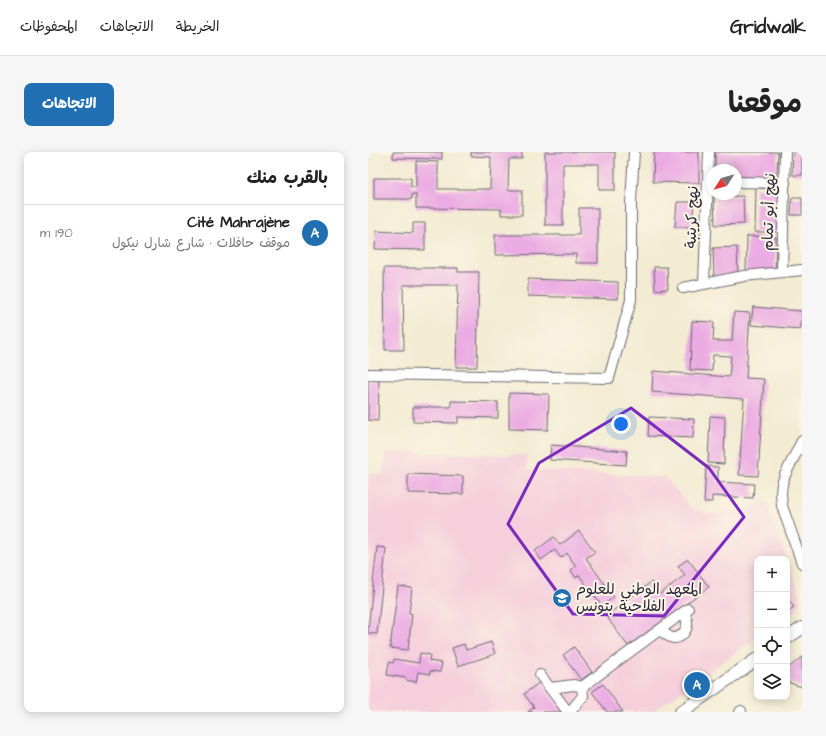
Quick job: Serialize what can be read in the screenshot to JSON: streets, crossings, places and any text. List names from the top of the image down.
{
  "streets": {
    "street": ["نهج أبو تمام", "نهج كريتبة"]
  },
  "places": {
    "school or university": ["المعهد الوطني للعلوم الفلاحية بتونس"]
  },
  "north": "bottom left",
  "page": {
    "header": "Gridwalk",
    "nav": ["الخريطة", "الاتجاهات", "المحفوظات"],
    "title": "موقعنا",
    "buttons": "الاتجاهات",
    "heading": "بالقرب منك",
    "list": [
      {
        "mark": "A",
        "name": "Cité Mahrajène",
        "note": "موقف حافلات · شارع شارل نيكول",
        "value": "190 m"
      }
    ],
    "map_buttons": ["+", "−"],
    "pins": "A"
  }
}
